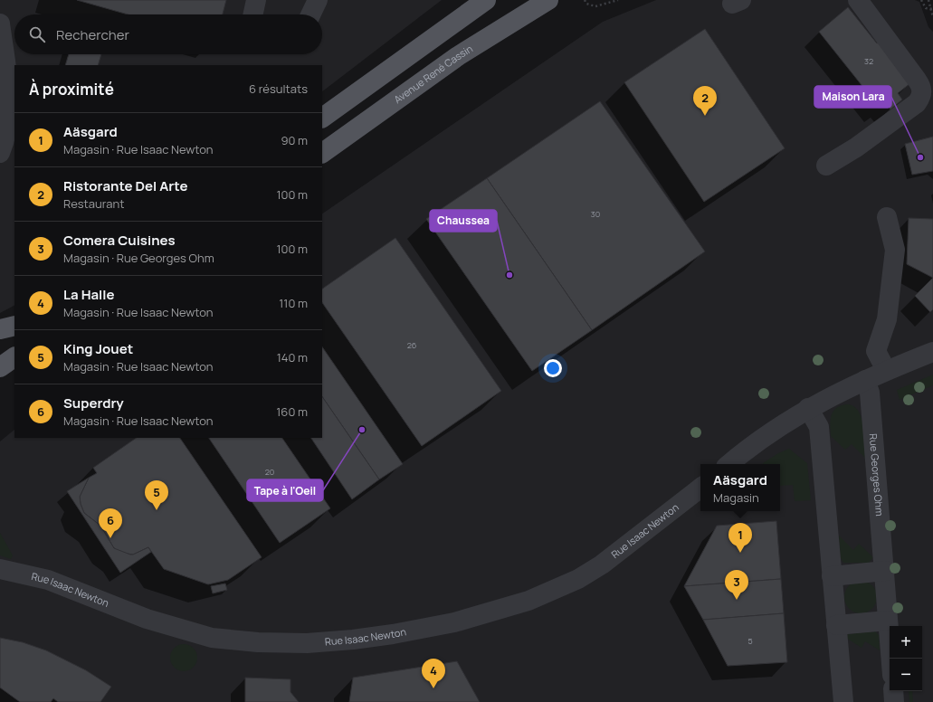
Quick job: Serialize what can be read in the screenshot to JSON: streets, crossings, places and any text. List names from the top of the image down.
{
  "streets": {
    "main road": ["Avenue René Cassin"],
    "street": ["Rue Georges Ohm", "Rue Isaac Newton"]
  },
  "places": ["Maison Lara", "Chaussea", "Tape à l'Oeil"],
  "house_numbers": [
    "32",
    "30",
    "26",
    "20",
    "5"
  ],
  "page": {
    "search": "Rechercher",
    "heading": ["À proximité", "6 résultats"],
    "pins": [
      "2",
      "5",
      "6",
      "1",
      "3",
      "4"
    ],
    "list": [
      {
        "mark": "1",
        "name": "Aäsgard",
        "note": "Magasin · Rue Isaac Newton",
        "value": "90 m"
      },
      {
        "mark": "2",
        "name": "Ristorante Del Arte",
        "note": "Restaurant",
        "value": "100 m"
      },
      {
        "mark": "3",
        "name": "Comera Cuisines",
        "note": "Magasin · Rue Georges Ohm",
        "value": "100 m"
      },
      {
        "mark": "4",
        "name": "La Halle",
        "note": "Magasin · Rue Isaac Newton",
        "value": "110 m"
      },
      {
        "mark": "5",
        "name": "King Jouet",
        "note": "Magasin · Rue Isaac Newton",
        "value": "140 m"
      },
      {
        "mark": "6",
        "name": "Superdry",
        "note": "Magasin · Rue Isaac Newton",
        "value": "160 m"
      }
    ],
    "popup": ["Aäsgard", "Magasin"],
    "map_buttons": ["+", "−"]
  }
}
